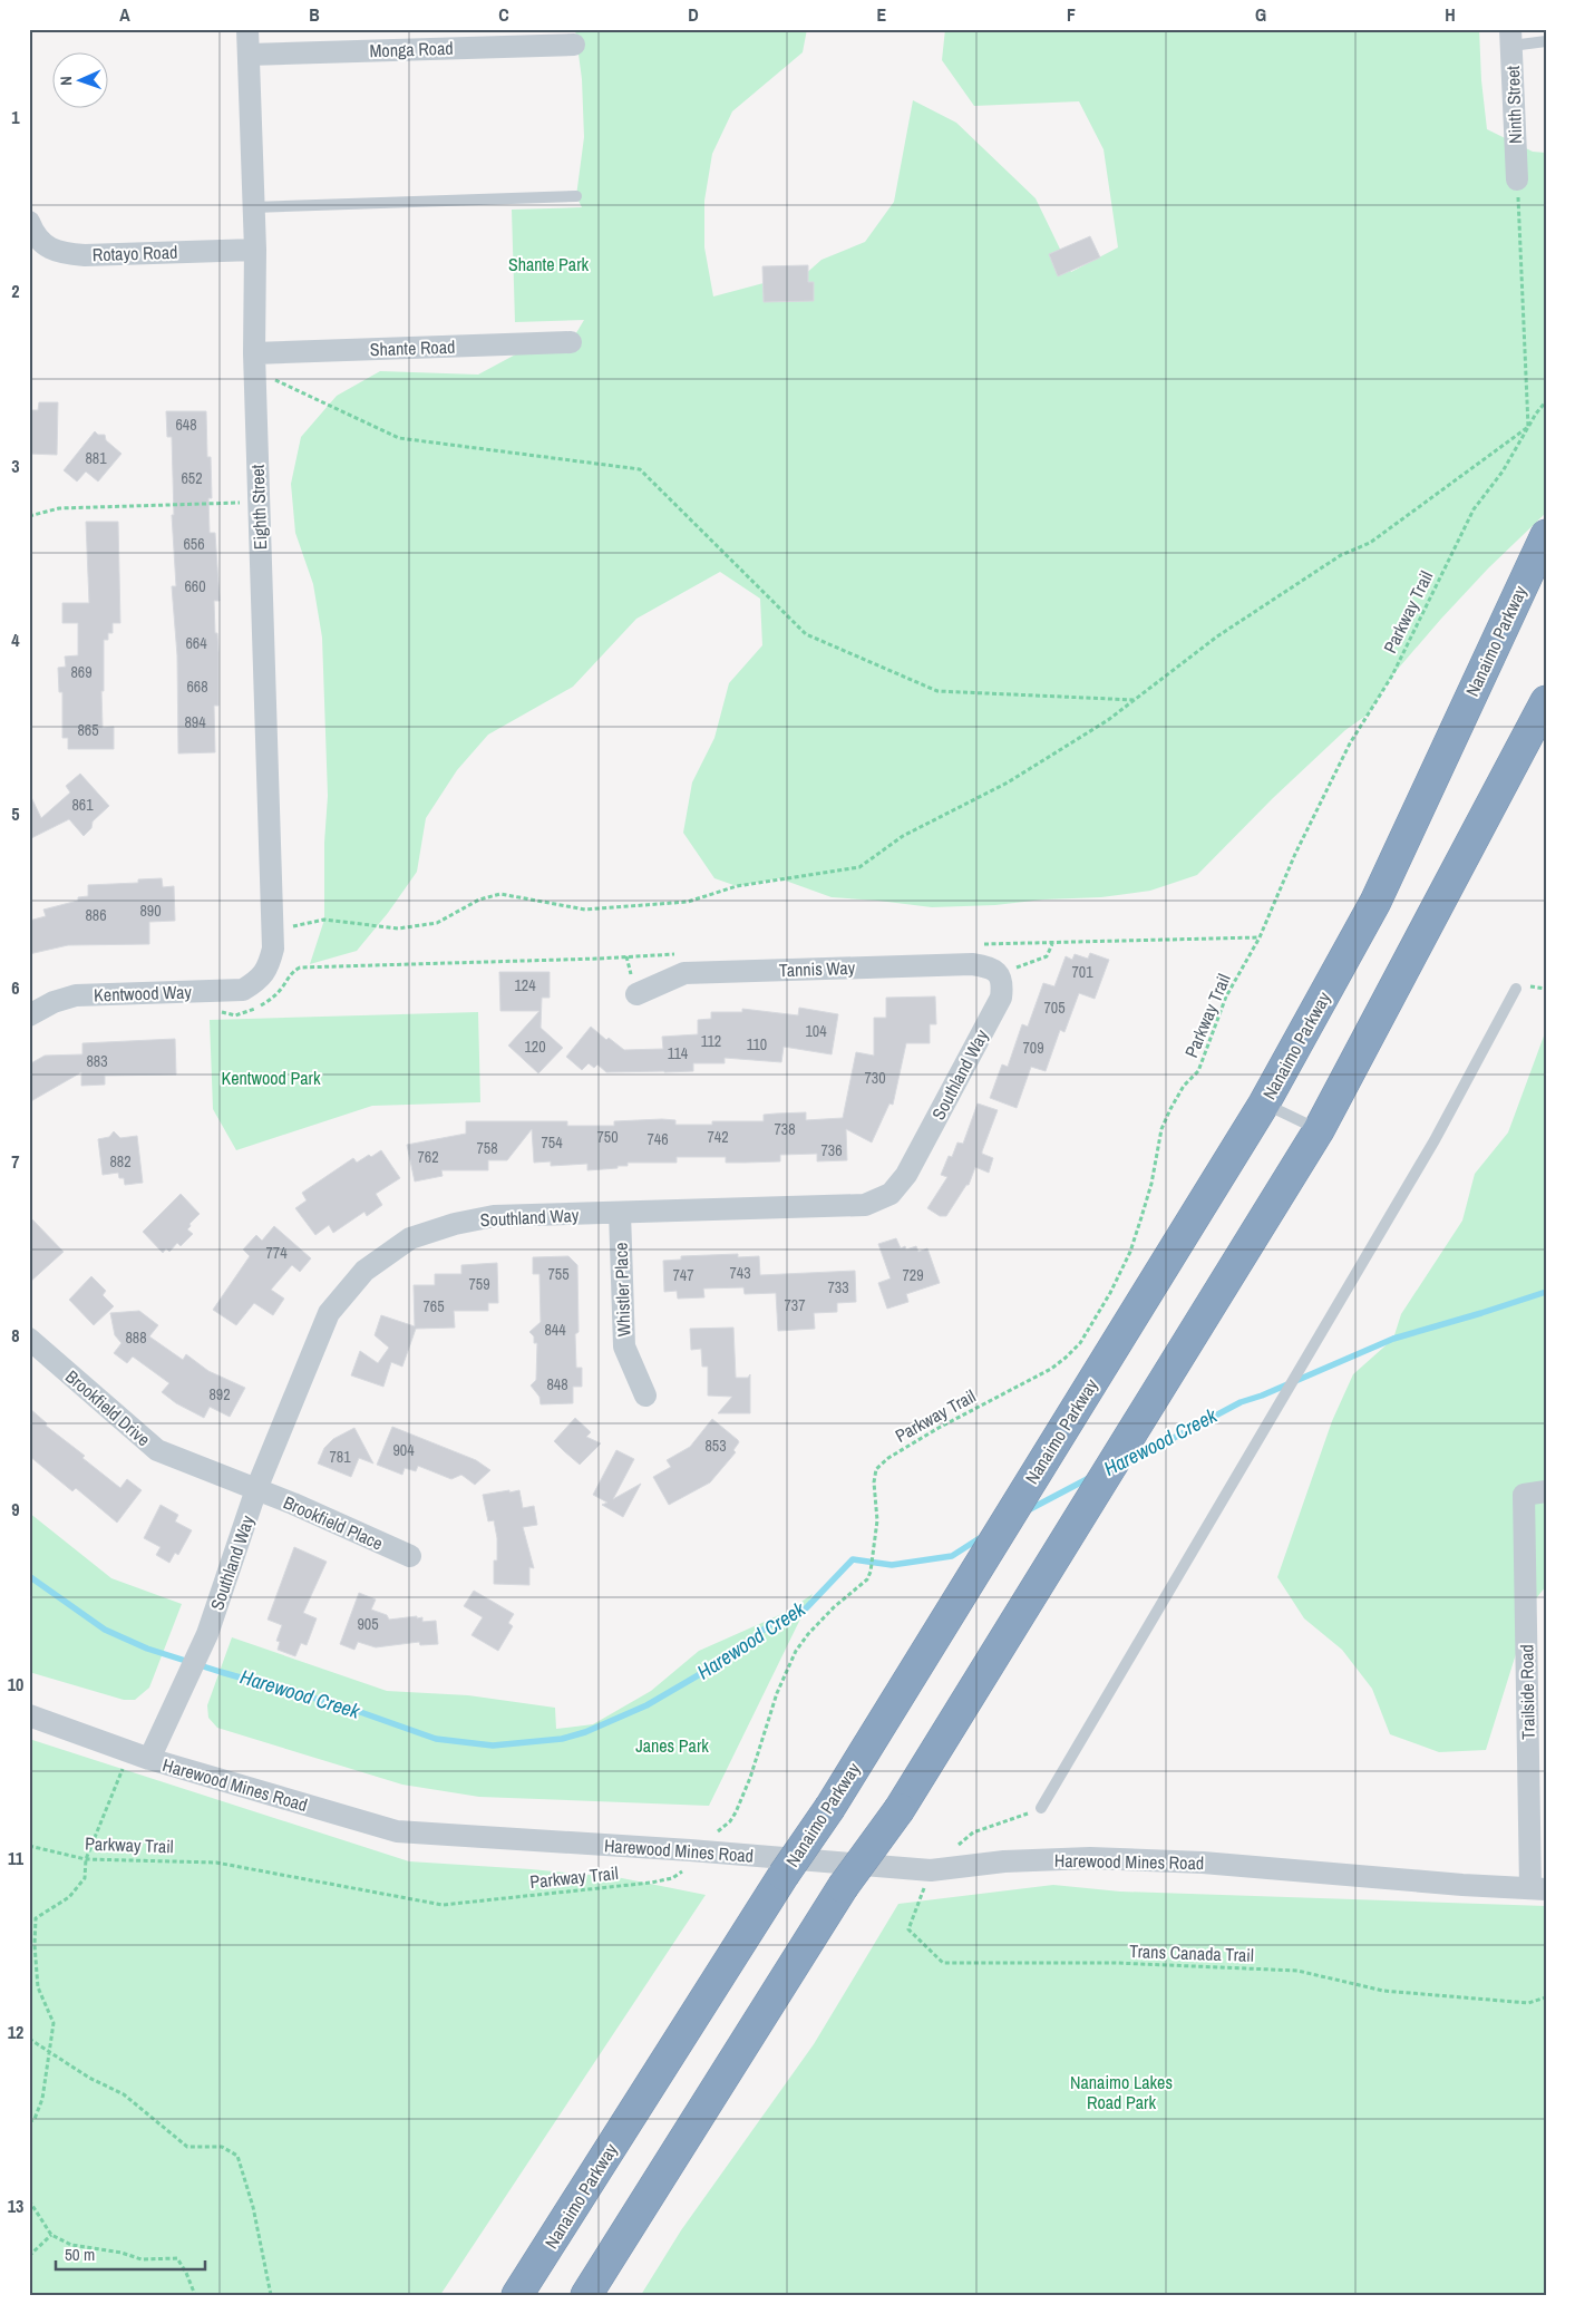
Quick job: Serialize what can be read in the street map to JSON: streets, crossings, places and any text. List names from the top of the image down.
{
  "streets": {
    "highway": ["Nanaimo Parkway"],
    "street": [
      "Monga Road",
      "Ninth Street",
      "Rotayo Road",
      "Shante Road",
      "Eighth Street",
      "Tannis Way",
      "Kentwood Way",
      "Southland Way",
      "Whistler Place",
      "Brookfield Drive",
      "Brookfield Place",
      "Trailside Road",
      "Harewood Mines Road"
    ],
    "path": ["Parkway Trail", "Trans Canada Trail"]
  },
  "crossings": [
    ["Monga Road", "Eighth Street"],
    ["Rotayo Road", "Eighth Street"],
    ["Shante Road", "Eighth Street"],
    ["Eighth Street", "Kentwood Way"],
    ["Parkway Trail", "Harewood Mines Road"],
    ["Tannis Way", "Southland Way"],
    ["Southland Way", "Whistler Place"],
    ["Southland Way", "Brookfield Drive"],
    ["Southland Way", "Brookfield Place"],
    ["Southland Way", "Harewood Mines Road"],
    ["Brookfield Drive", "Brookfield Place"],
    ["Trailside Road", "Harewood Mines Road"],
    ["Harewood Mines Road", "Trans Canada Trail"]
  ],
  "water": ["Harewood Creek"],
  "parks": [
    "Shante Park",
    "Kentwood Park",
    "Janes Park",
    "Nanaimo Lakes Road Park"
  ],
  "house_numbers": [
    "648",
    "881",
    "652",
    "656",
    "660",
    "664",
    "869",
    "668",
    "894",
    "865",
    "861",
    "890",
    "886",
    "701",
    "124",
    "705",
    "104",
    "112",
    "110",
    "120",
    "709",
    "114",
    "883",
    "730",
    "738",
    "750",
    "742",
    "746",
    "754",
    "758",
    "736",
    "762",
    "882",
    "774",
    "743",
    "755",
    "747",
    "729",
    "759",
    "733",
    "737",
    "765",
    "844",
    "888",
    "848",
    "892",
    "853",
    "904",
    "781",
    "905"
  ],
  "scale_bar": "50 m",
  "north": "left",
  "grid": {
    "columns": [
      "A",
      "B",
      "C",
      "D",
      "E",
      "F",
      "G",
      "H"
    ],
    "rows": [
      "1",
      "2",
      "3",
      "4",
      "5",
      "6",
      "7",
      "8",
      "9",
      "10",
      "11",
      "12",
      "13"
    ]
  }
}
